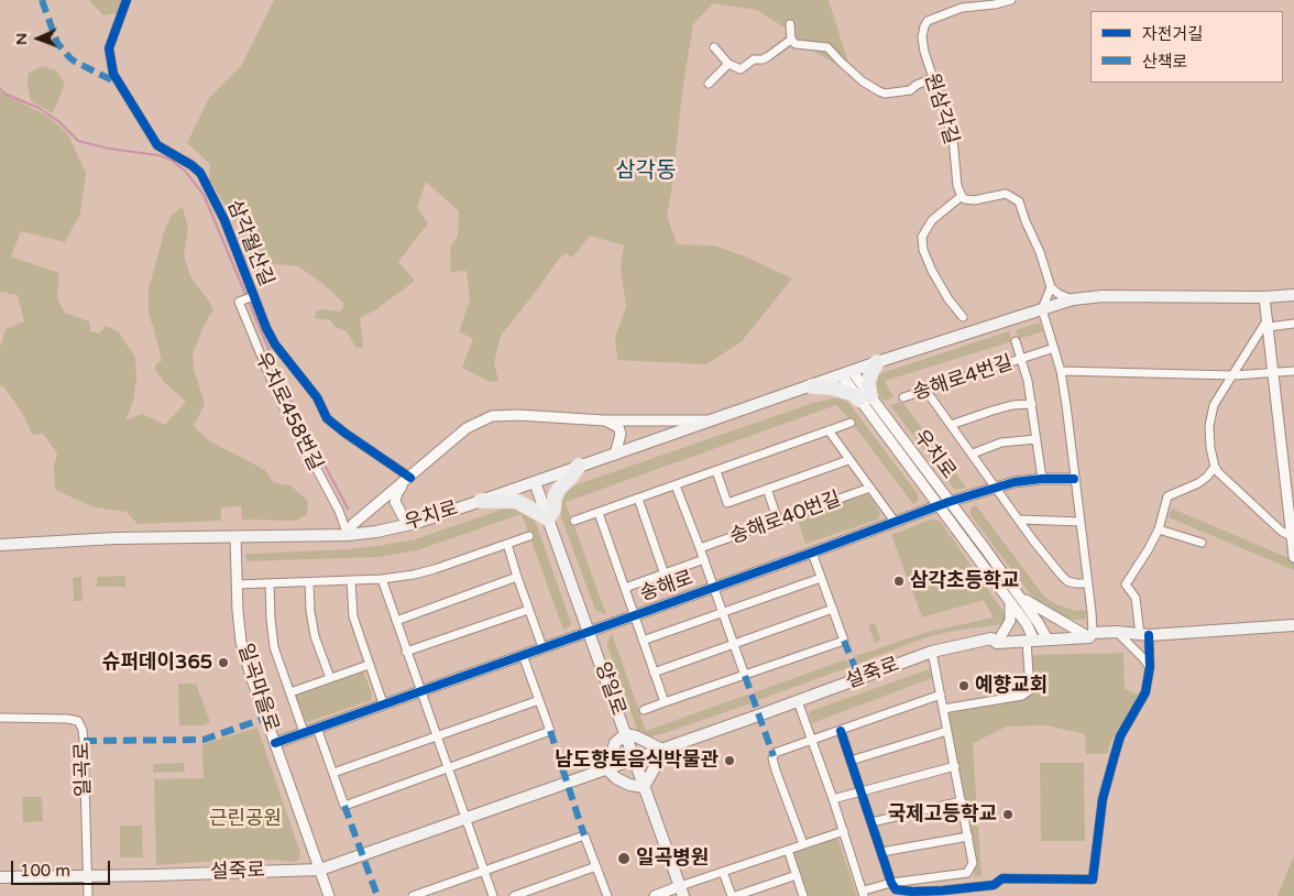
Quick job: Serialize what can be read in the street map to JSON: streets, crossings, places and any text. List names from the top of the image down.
{
  "streets": {
    "main road": ["우치로", "설죽로", "양일로"],
    "street": [
      "원삼각길",
      "삼각월산길",
      "송해로4번길",
      "우치로458번길",
      "송해로40번길",
      "송해로",
      "일곡마을로",
      "일곡로"
    ]
  },
  "crossings": [
    ["삼각월산길", "우치로458번길"],
    ["송해로4번길", "송해로"],
    ["우치로458번길", "우치로"],
    ["우치로", "송해로"],
    ["우치로", "설죽로"],
    ["우치로", "일곡마을로"],
    ["우치로", "양일로"],
    ["송해로", "일곡마을로"],
    ["송해로", "양일로"],
    ["설죽로", "일곡마을로"],
    ["설죽로", "양일로"],
    ["설죽로", "일곡로"]
  ],
  "districts": ["삼각동"],
  "parks": ["근린공원"],
  "places": [
    "삼각초등학교",
    "슈퍼데이365",
    "예향교회",
    "남도향토음식박물관",
    "국제고등학교",
    "일곡병원"
  ],
  "legend": ["자전거길", "산책로"],
  "scale_bar": "100 m",
  "north": "left"
}
